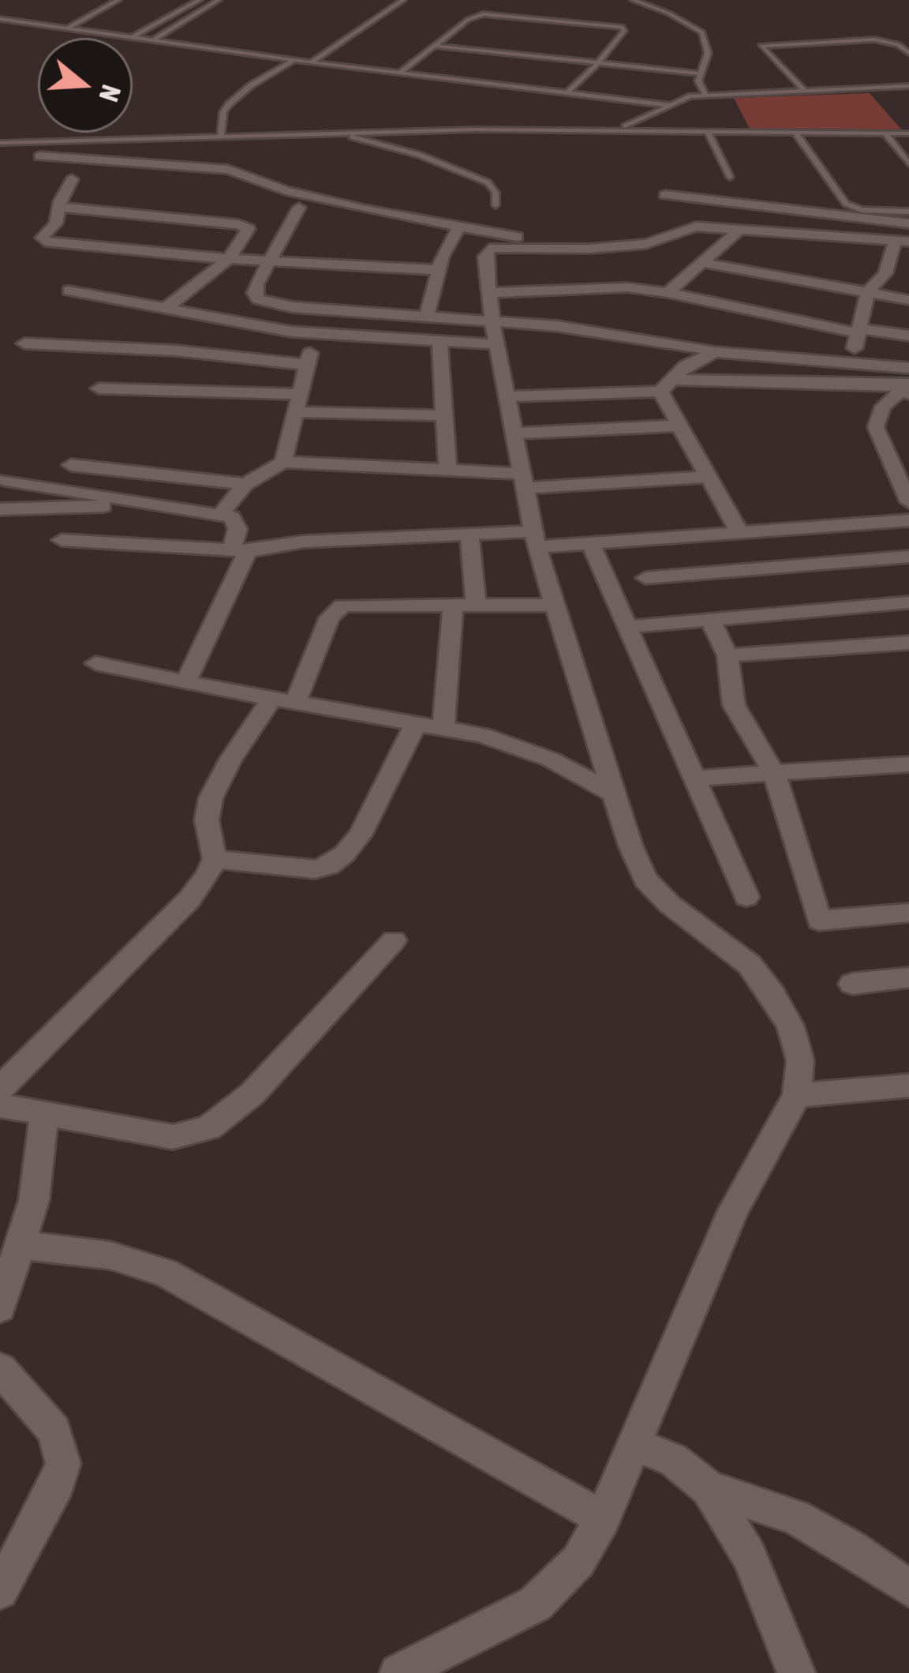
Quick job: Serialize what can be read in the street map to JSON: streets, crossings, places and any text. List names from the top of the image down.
{
  "north": "right"
}
